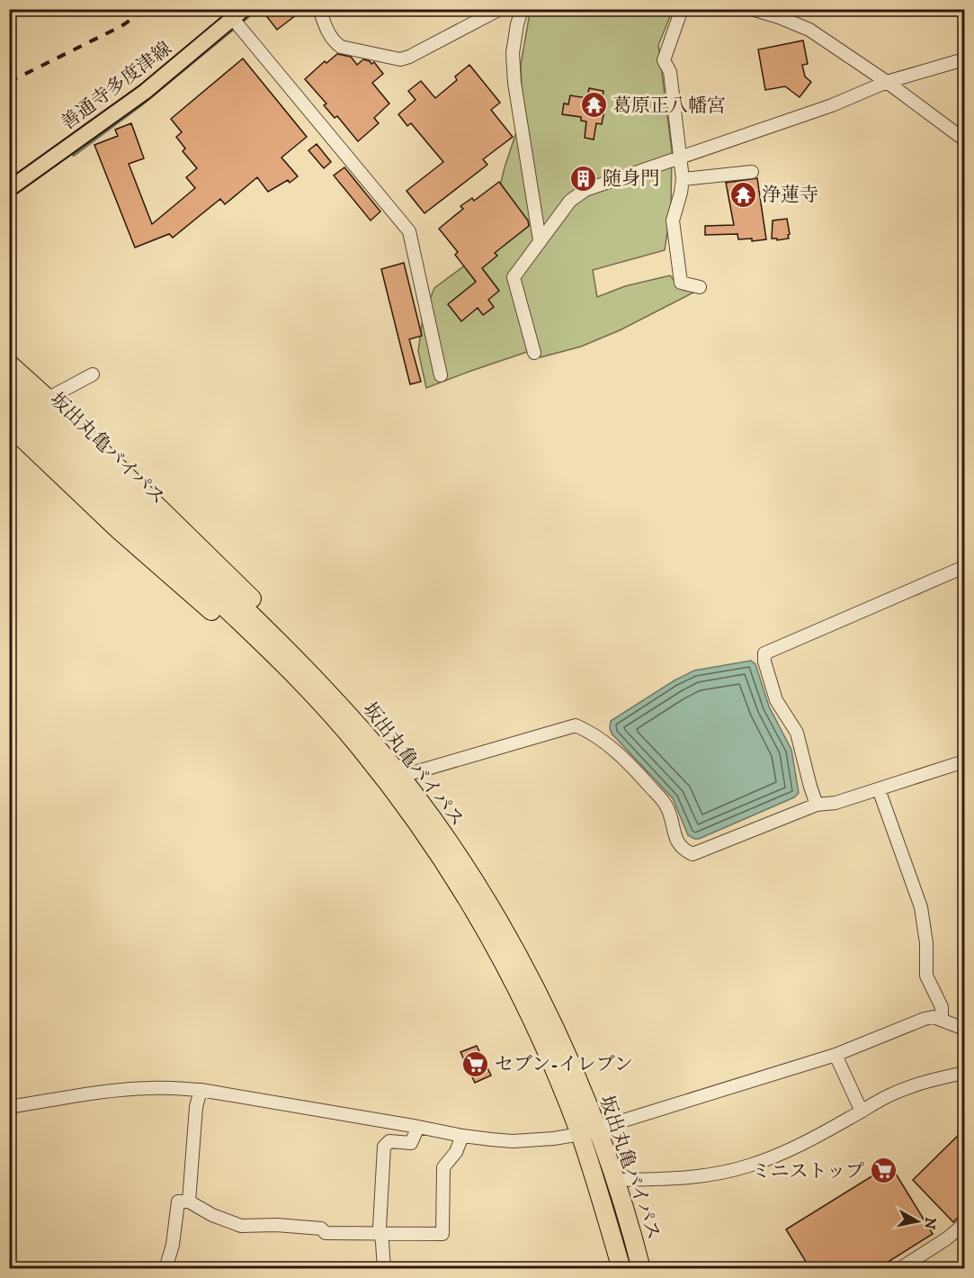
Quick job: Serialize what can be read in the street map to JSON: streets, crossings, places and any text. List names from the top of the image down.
{
  "streets": {
    "highway": ["坂出丸亀バイパス"],
    "main road": ["善通寺多度津線"]
  },
  "places": {
    "temple": ["葛原正八幡宮", "浄蓮寺"],
    "building": ["随身門"],
    "supermarket": ["セブン-イレブン", "ミニストップ"]
  },
  "north": "right"
}
